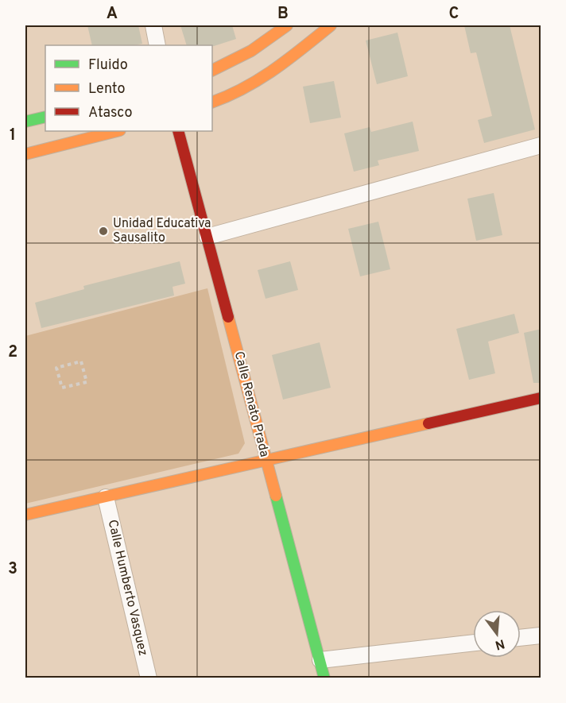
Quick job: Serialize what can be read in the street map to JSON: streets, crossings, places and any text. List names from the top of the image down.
{
  "streets": {
    "street": ["Calle Renato Prada", "Calle Humberto Vasquez"]
  },
  "places": ["Unidad Educativa Sausalito"],
  "legend": ["Fluido", "Lento", "Atasco"],
  "north": "bottom",
  "grid": {
    "columns": ["A", "B", "C"],
    "rows": ["1", "2", "3"]
  }
}
